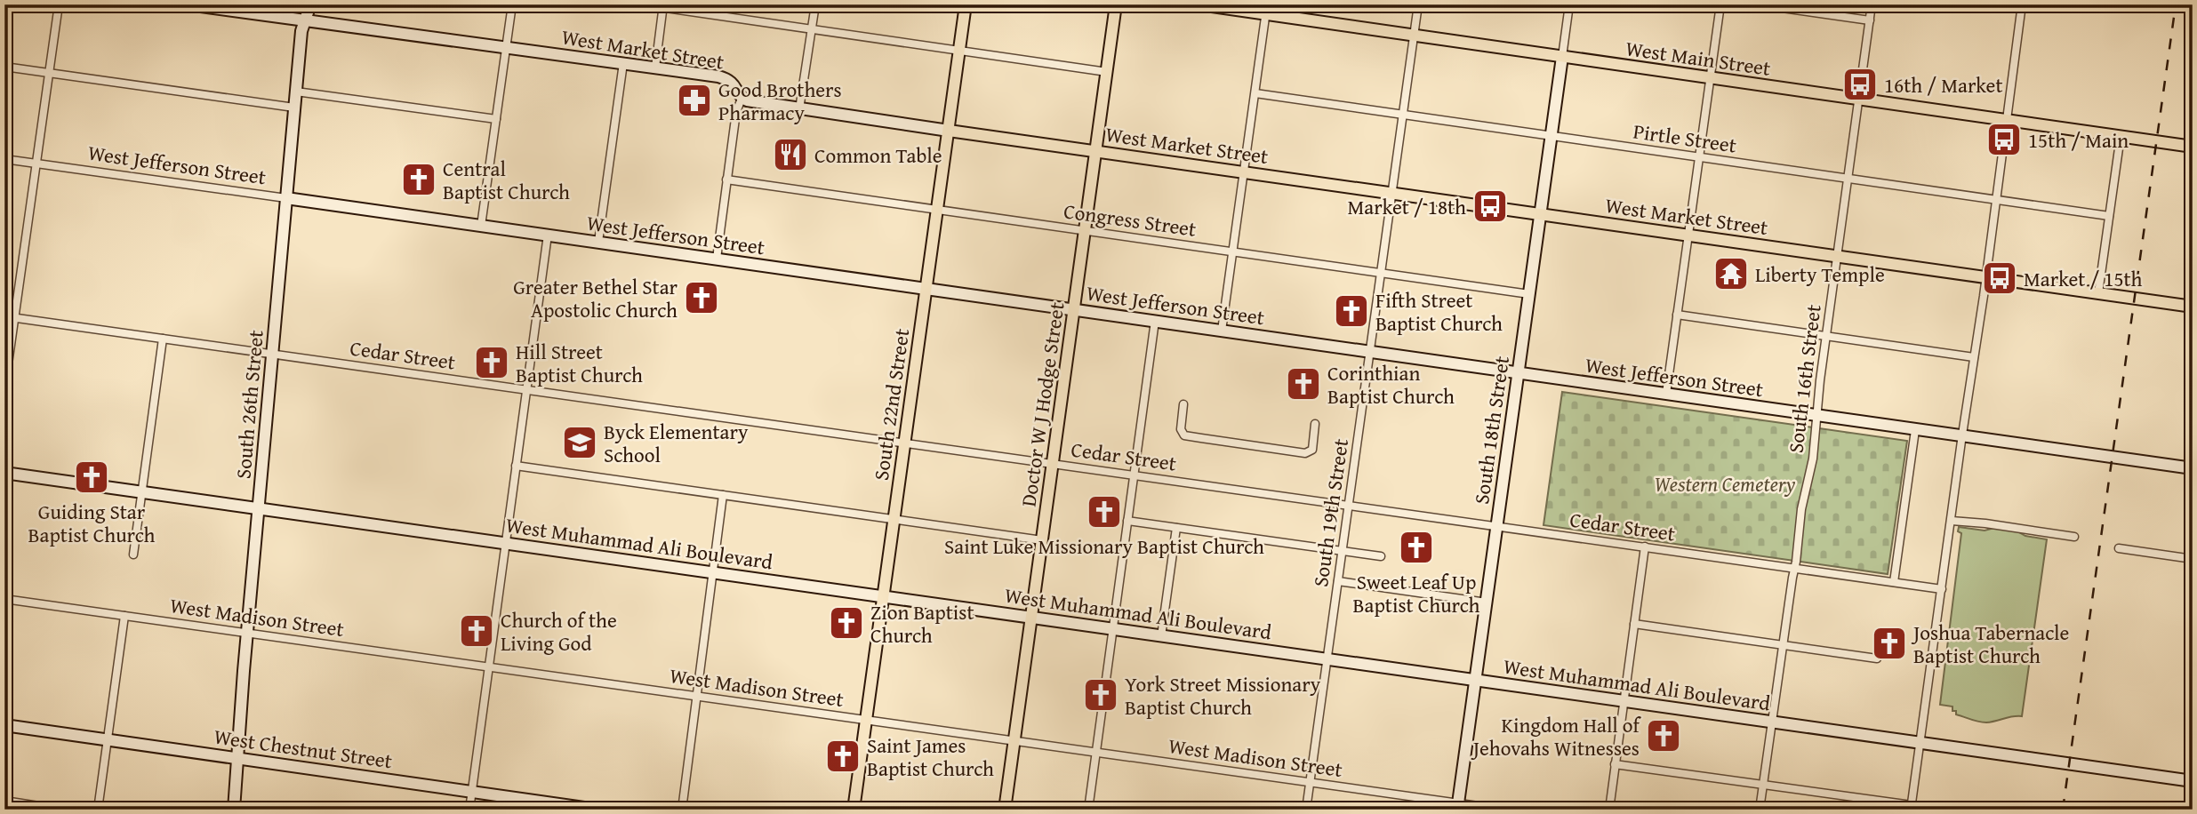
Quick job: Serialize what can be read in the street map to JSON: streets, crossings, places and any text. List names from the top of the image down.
{
  "streets": {
    "main road": [
      "West Market Street",
      "West Main Street",
      "South 22nd Street",
      "Doctor W J Hodge Street"
    ],
    "street": [
      "Pirtle Street",
      "West Jefferson Street",
      "Congress Street",
      "Cedar Street",
      "South 16th Street",
      "South 26th Street",
      "South 18th Street",
      "South 19th Street",
      "West Muhammad Ali Boulevard",
      "West Madison Street",
      "West Chestnut Street"
    ]
  },
  "crossings": [
    ["West Market Street", "South 16th Street"],
    ["West Market Street", "South 26th Street"],
    ["West Market Street", "South 22nd Street"],
    ["West Market Street", "Doctor W J Hodge Street"],
    ["West Market Street", "South 18th Street"],
    ["West Market Street", "South 19th Street"],
    ["West Main Street", "South 16th Street"],
    ["West Main Street", "South 18th Street"],
    ["West Main Street", "South 19th Street"],
    ["Pirtle Street", "South 16th Street"],
    ["Pirtle Street", "South 18th Street"],
    ["Pirtle Street", "South 19th Street"],
    ["West Jefferson Street", "South 16th Street"],
    ["West Jefferson Street", "South 26th Street"],
    ["West Jefferson Street", "South 22nd Street"],
    ["West Jefferson Street", "Doctor W J Hodge Street"],
    ["West Jefferson Street", "South 18th Street"],
    ["West Jefferson Street", "South 19th Street"],
    ["Congress Street", "South 22nd Street"],
    ["Congress Street", "Doctor W J Hodge Street"],
    ["Congress Street", "South 18th Street"],
    ["Congress Street", "South 19th Street"],
    ["Cedar Street", "South 16th Street"],
    ["Cedar Street", "South 26th Street"],
    ["Cedar Street", "South 22nd Street"],
    ["Cedar Street", "Doctor W J Hodge Street"],
    ["Cedar Street", "South 18th Street"],
    ["Cedar Street", "South 19th Street"],
    ["South 16th Street", "West Muhammad Ali Boulevard"],
    ["South 26th Street", "West Muhammad Ali Boulevard"],
    ["South 26th Street", "West Madison Street"],
    ["South 26th Street", "West Chestnut Street"],
    ["South 22nd Street", "West Muhammad Ali Boulevard"],
    ["South 22nd Street", "West Madison Street"],
    ["Doctor W J Hodge Street", "West Muhammad Ali Boulevard"],
    ["Doctor W J Hodge Street", "West Madison Street"],
    ["South 18th Street", "West Muhammad Ali Boulevard"],
    ["South 18th Street", "West Madison Street"],
    ["South 19th Street", "West Muhammad Ali Boulevard"],
    ["South 19th Street", "West Madison Street"]
  ],
  "parks": ["Western Cemetery"],
  "places": {
    "bus stop": [
      "16th / Market",
      "15th / Main",
      "Market / 18th",
      "Market / 15th"
    ],
    "pharmacy": ["Good Brothers Pharmacy"],
    "restaurant": ["Common Table"],
    "church": [
      "Central Baptist Church",
      "Greater Bethel Star Apostolic Church",
      "Fifth Street Baptist Church",
      "Hill Street Baptist Church",
      "Corinthian Baptist Church",
      "Guiding Star Baptist Church",
      "Saint Luke Missionary Baptist Church",
      "Sweet Leaf Up Baptist Church",
      "Zion Baptist Church",
      "Church of the Living God",
      "Joshua Tabernacle Baptist Church",
      "York Street Missionary Baptist Church",
      "Kingdom Hall of Jehovahs Witnesses",
      "Saint James Baptist Church"
    ],
    "temple": ["Liberty Temple"],
    "school or university": ["Byck Elementary School"]
  }
}
